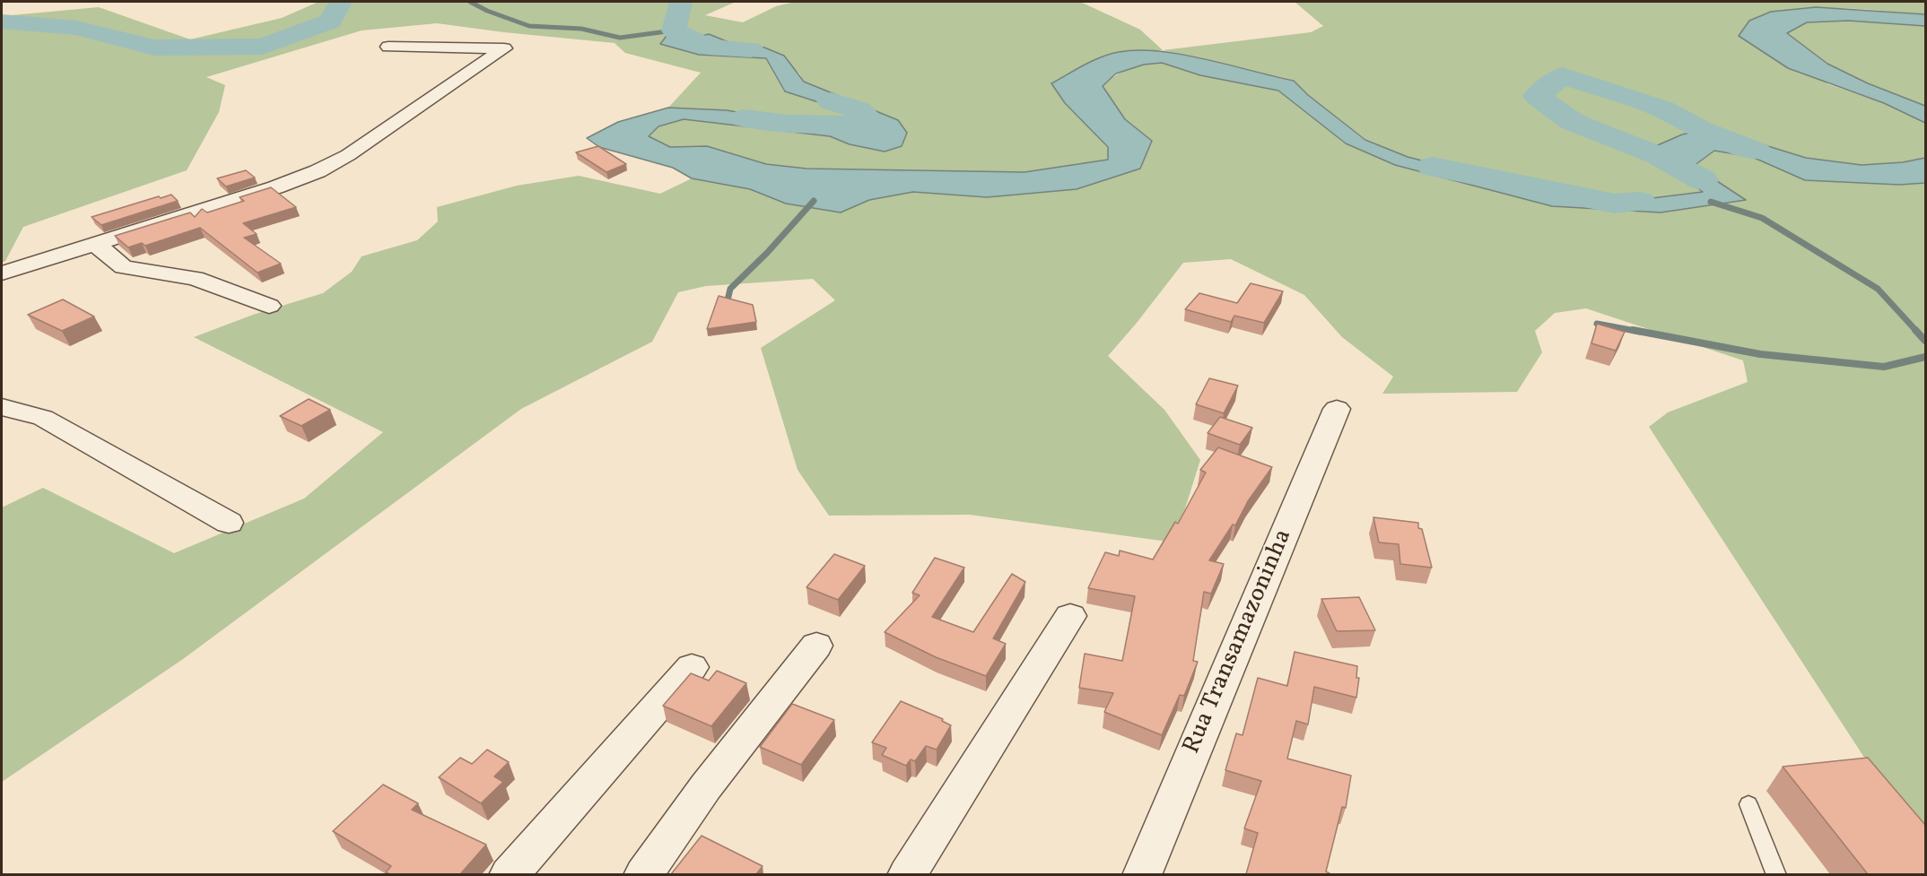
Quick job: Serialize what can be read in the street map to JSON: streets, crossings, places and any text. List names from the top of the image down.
{
  "streets": {
    "street": ["Rua Transamazoninha"]
  }
}
